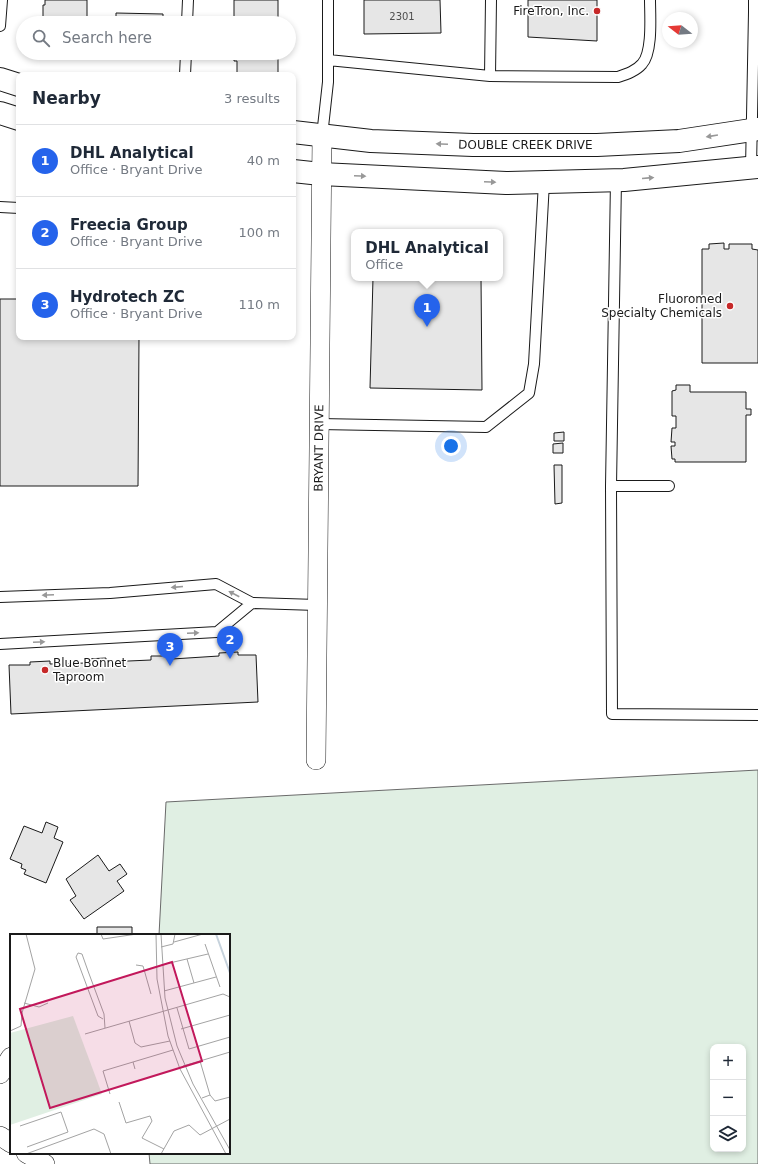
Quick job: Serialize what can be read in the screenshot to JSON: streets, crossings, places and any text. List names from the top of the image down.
{
  "streets": {
    "street": ["DOUBLE CREEK DRIVE", "BRYANT DRIVE"]
  },
  "crossings": [
    ["DOUBLE CREEK DRIVE", "BRYANT DRIVE"]
  ],
  "places": ["FireTron, Inc.", "Fluoromed Specialty Chemicals", "Blue Bonnet Taproom"],
  "house_numbers": ["2301"],
  "north": "left",
  "page": {
    "search": "Search here",
    "heading": ["Nearby", "3 results"],
    "list": [
      {
        "mark": "1",
        "name": "DHL Analytical",
        "note": "Office · Bryant Drive",
        "value": "40 m"
      },
      {
        "mark": "2",
        "name": "Freecia Group",
        "note": "Office · Bryant Drive",
        "value": "100 m"
      },
      {
        "mark": "3",
        "name": "Hydrotech ZC",
        "note": "Office · Bryant Drive",
        "value": "110 m"
      }
    ],
    "popup": ["DHL Analytical", "Office"],
    "pins": ["1", "2", "3"],
    "map_buttons": ["+", "−"]
  }
}
